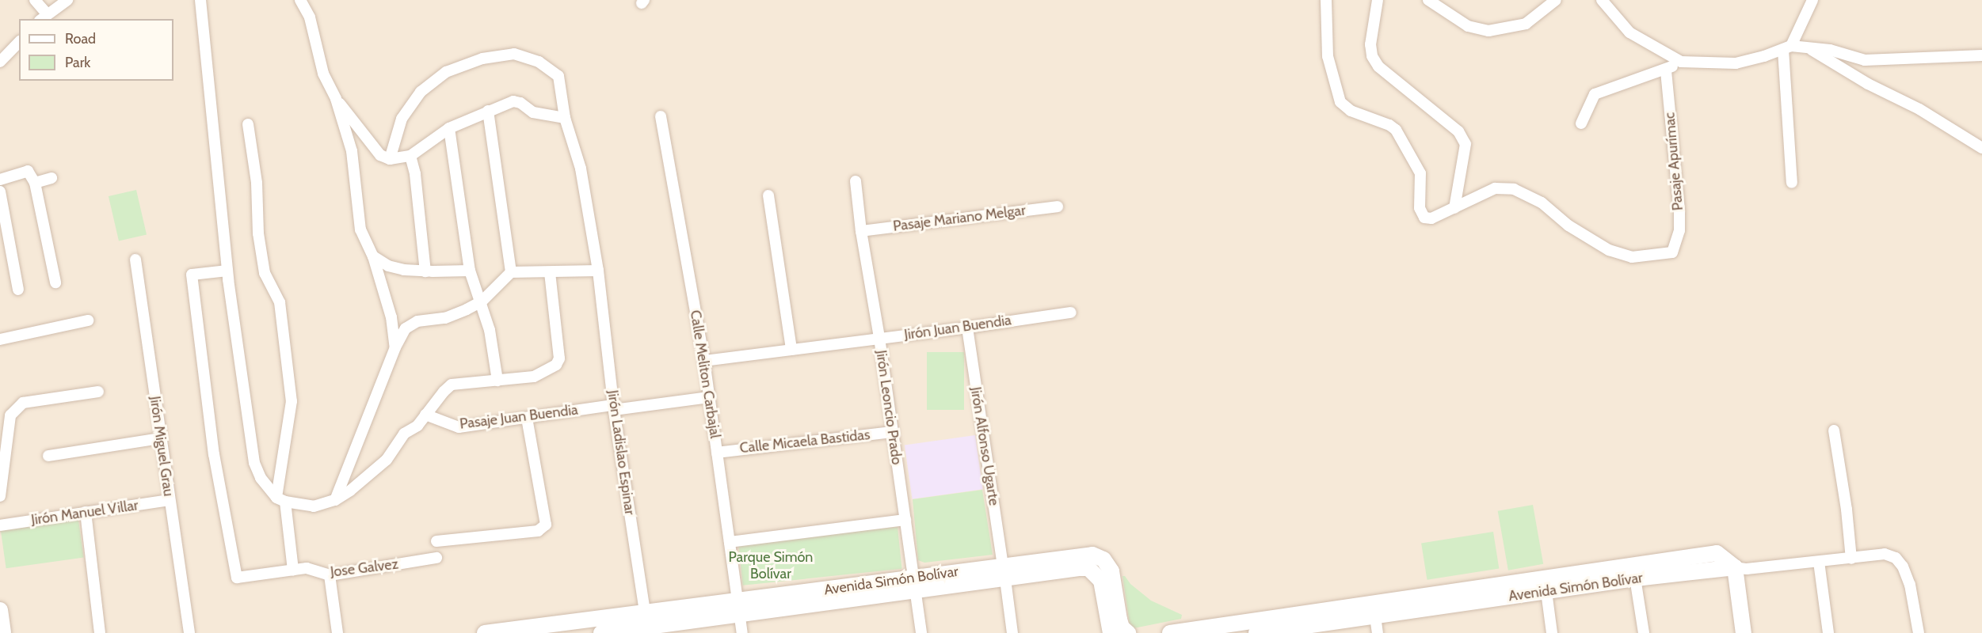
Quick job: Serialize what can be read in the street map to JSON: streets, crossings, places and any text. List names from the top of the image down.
{
  "streets": {
    "street": [
      "Pasaje Apurímac",
      "Pasaje Mariano Melgar",
      "Jirón Juan Buendia",
      "Calle Meliton Carbajal",
      "Jirón Leoncio Prado",
      "Pasaje Juan Buendia",
      "Calle Micaela Bastidas",
      "Jirón Miguel Grau",
      "Jirón Alfonso Ugarte",
      "Jirón Ladislao Espinar",
      "Jirón Manuel Villar",
      "Jose Galvez",
      "Avenida Simón Bolívar"
    ]
  },
  "crossings": [
    ["Pasaje Mariano Melgar", "Jirón Leoncio Prado"],
    ["Jirón Juan Buendia", "Calle Meliton Carbajal"],
    ["Jirón Juan Buendia", "Jirón Leoncio Prado"],
    ["Jirón Juan Buendia", "Jirón Alfonso Ugarte"],
    ["Calle Meliton Carbajal", "Pasaje Juan Buendia"],
    ["Calle Meliton Carbajal", "Calle Micaela Bastidas"],
    ["Calle Meliton Carbajal", "Avenida Simón Bolívar"],
    ["Jirón Leoncio Prado", "Calle Micaela Bastidas"],
    ["Jirón Leoncio Prado", "Avenida Simón Bolívar"],
    ["Pasaje Juan Buendia", "Jirón Ladislao Espinar"],
    ["Jirón Miguel Grau", "Jirón Manuel Villar"],
    ["Jirón Alfonso Ugarte", "Avenida Simón Bolívar"],
    ["Jirón Ladislao Espinar", "Avenida Simón Bolívar"]
  ],
  "parks": ["Parque Simón Bolívar"],
  "legend": ["Road", "Park"]
}
